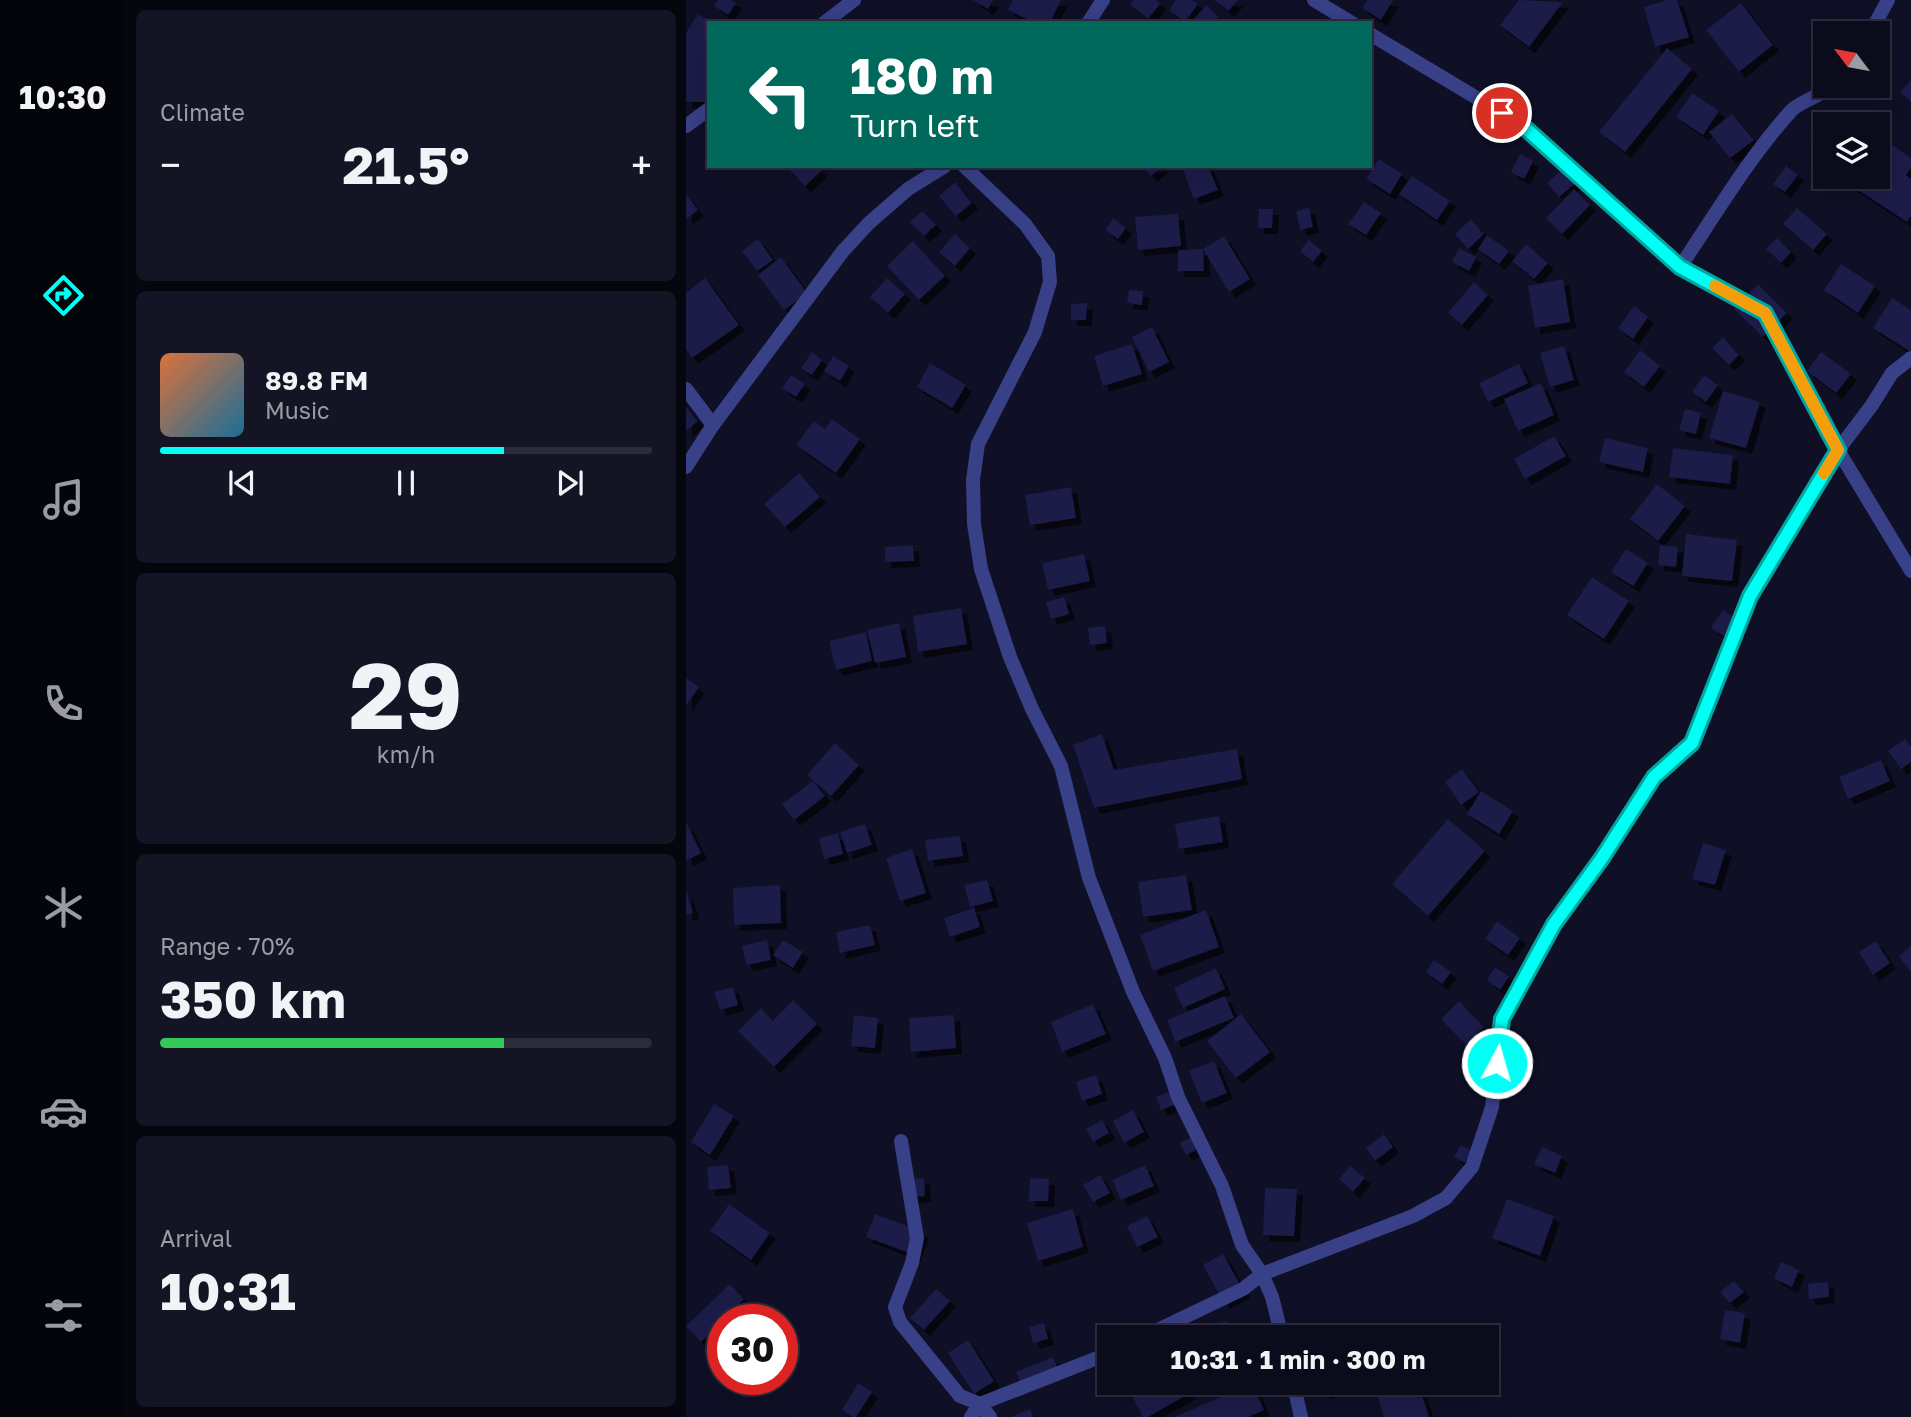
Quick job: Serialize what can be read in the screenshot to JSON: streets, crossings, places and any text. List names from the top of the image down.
{
  "north": "top left",
  "page": {
    "tabs": "10:30",
    "tile": [
      "Climate",
      ["29", "km/h"],
      ["Range · 70%", "350 km"],
      ["Arrival", "10:31"]
    ],
    "turn": ["180 m", "Turn left"],
    "heat": ["−", "21.5°", "+"],
    "song": ["89.8 FM", "Music"],
    "limit": "30",
    "trip": "10:31 · 1 min · 300 m"
  }
}
